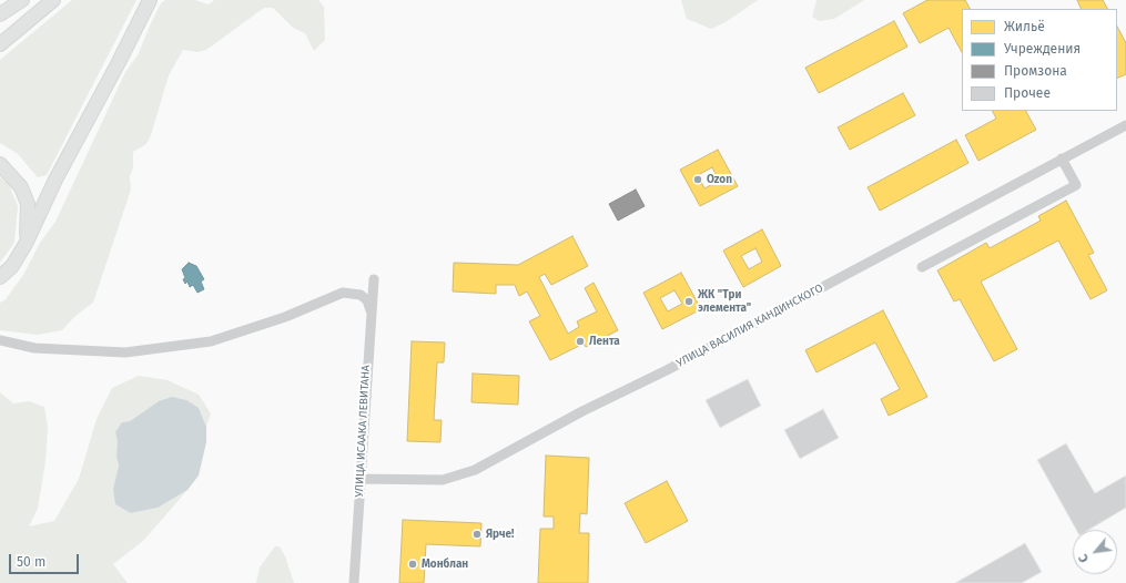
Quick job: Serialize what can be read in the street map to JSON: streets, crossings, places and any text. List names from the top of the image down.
{
  "streets": {
    "street": ["УЛИЦА ВАСИЛИЯ КАНДИНСКОГО", "УЛИЦА ИСААКА ЛЕВИТАНА"]
  },
  "crossings": [
    ["УЛИЦА ВАСИЛИЯ КАНДИНСКОГО", "УЛИЦА ИСААКА ЛЕВИТАНА"]
  ],
  "places": [
    "Ozon",
    "ЖК \"Три элемента\"",
    "Лента",
    "Ярче!",
    "Монблан"
  ],
  "legend": [
    "Жильё",
    "Учреждения",
    "Промзона",
    "Прочее"
  ],
  "scale_bar": "50 m",
  "north": "bottom left"
}
